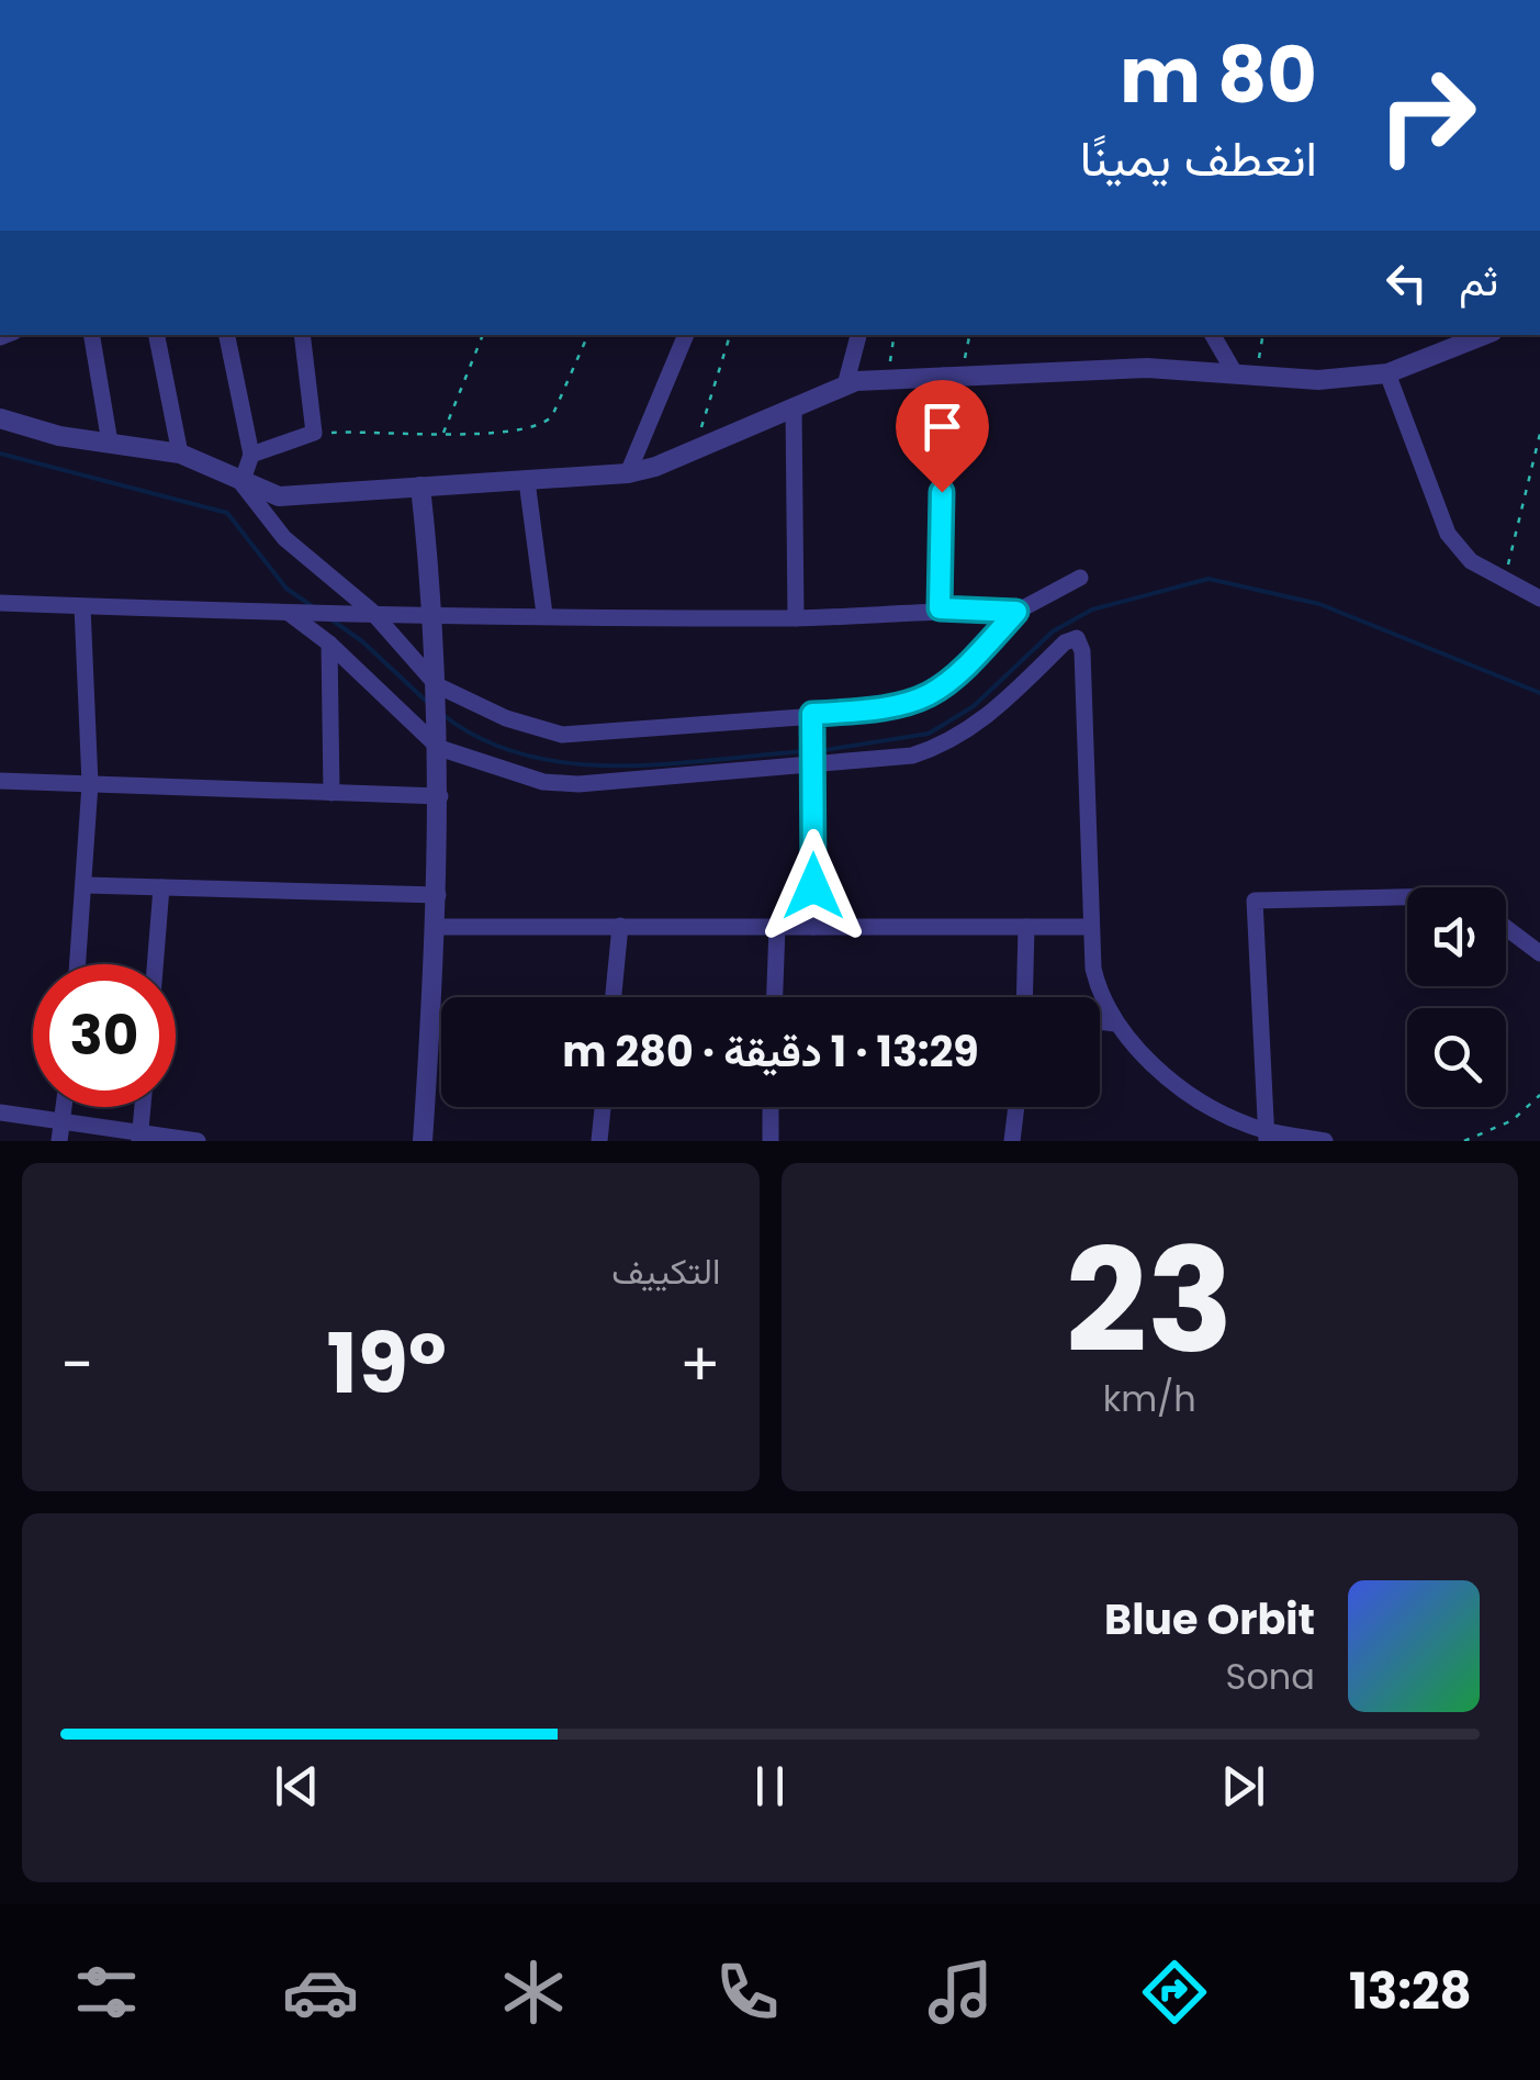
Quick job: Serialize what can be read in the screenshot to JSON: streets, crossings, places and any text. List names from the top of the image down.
{
  "page": {
    "turn": ["80 m", "انعطف يمينًا"],
    "then": "ثم",
    "limit": "30",
    "trip": "13:29 · 1 دقيقة · 280 m",
    "tile": [
      ["23", "km/h"],
      "التكييف"
    ],
    "heat": ["−", "19°", "+"],
    "song": ["Blue Orbit", "Sona"],
    "tabs": "13:28"
  }
}
